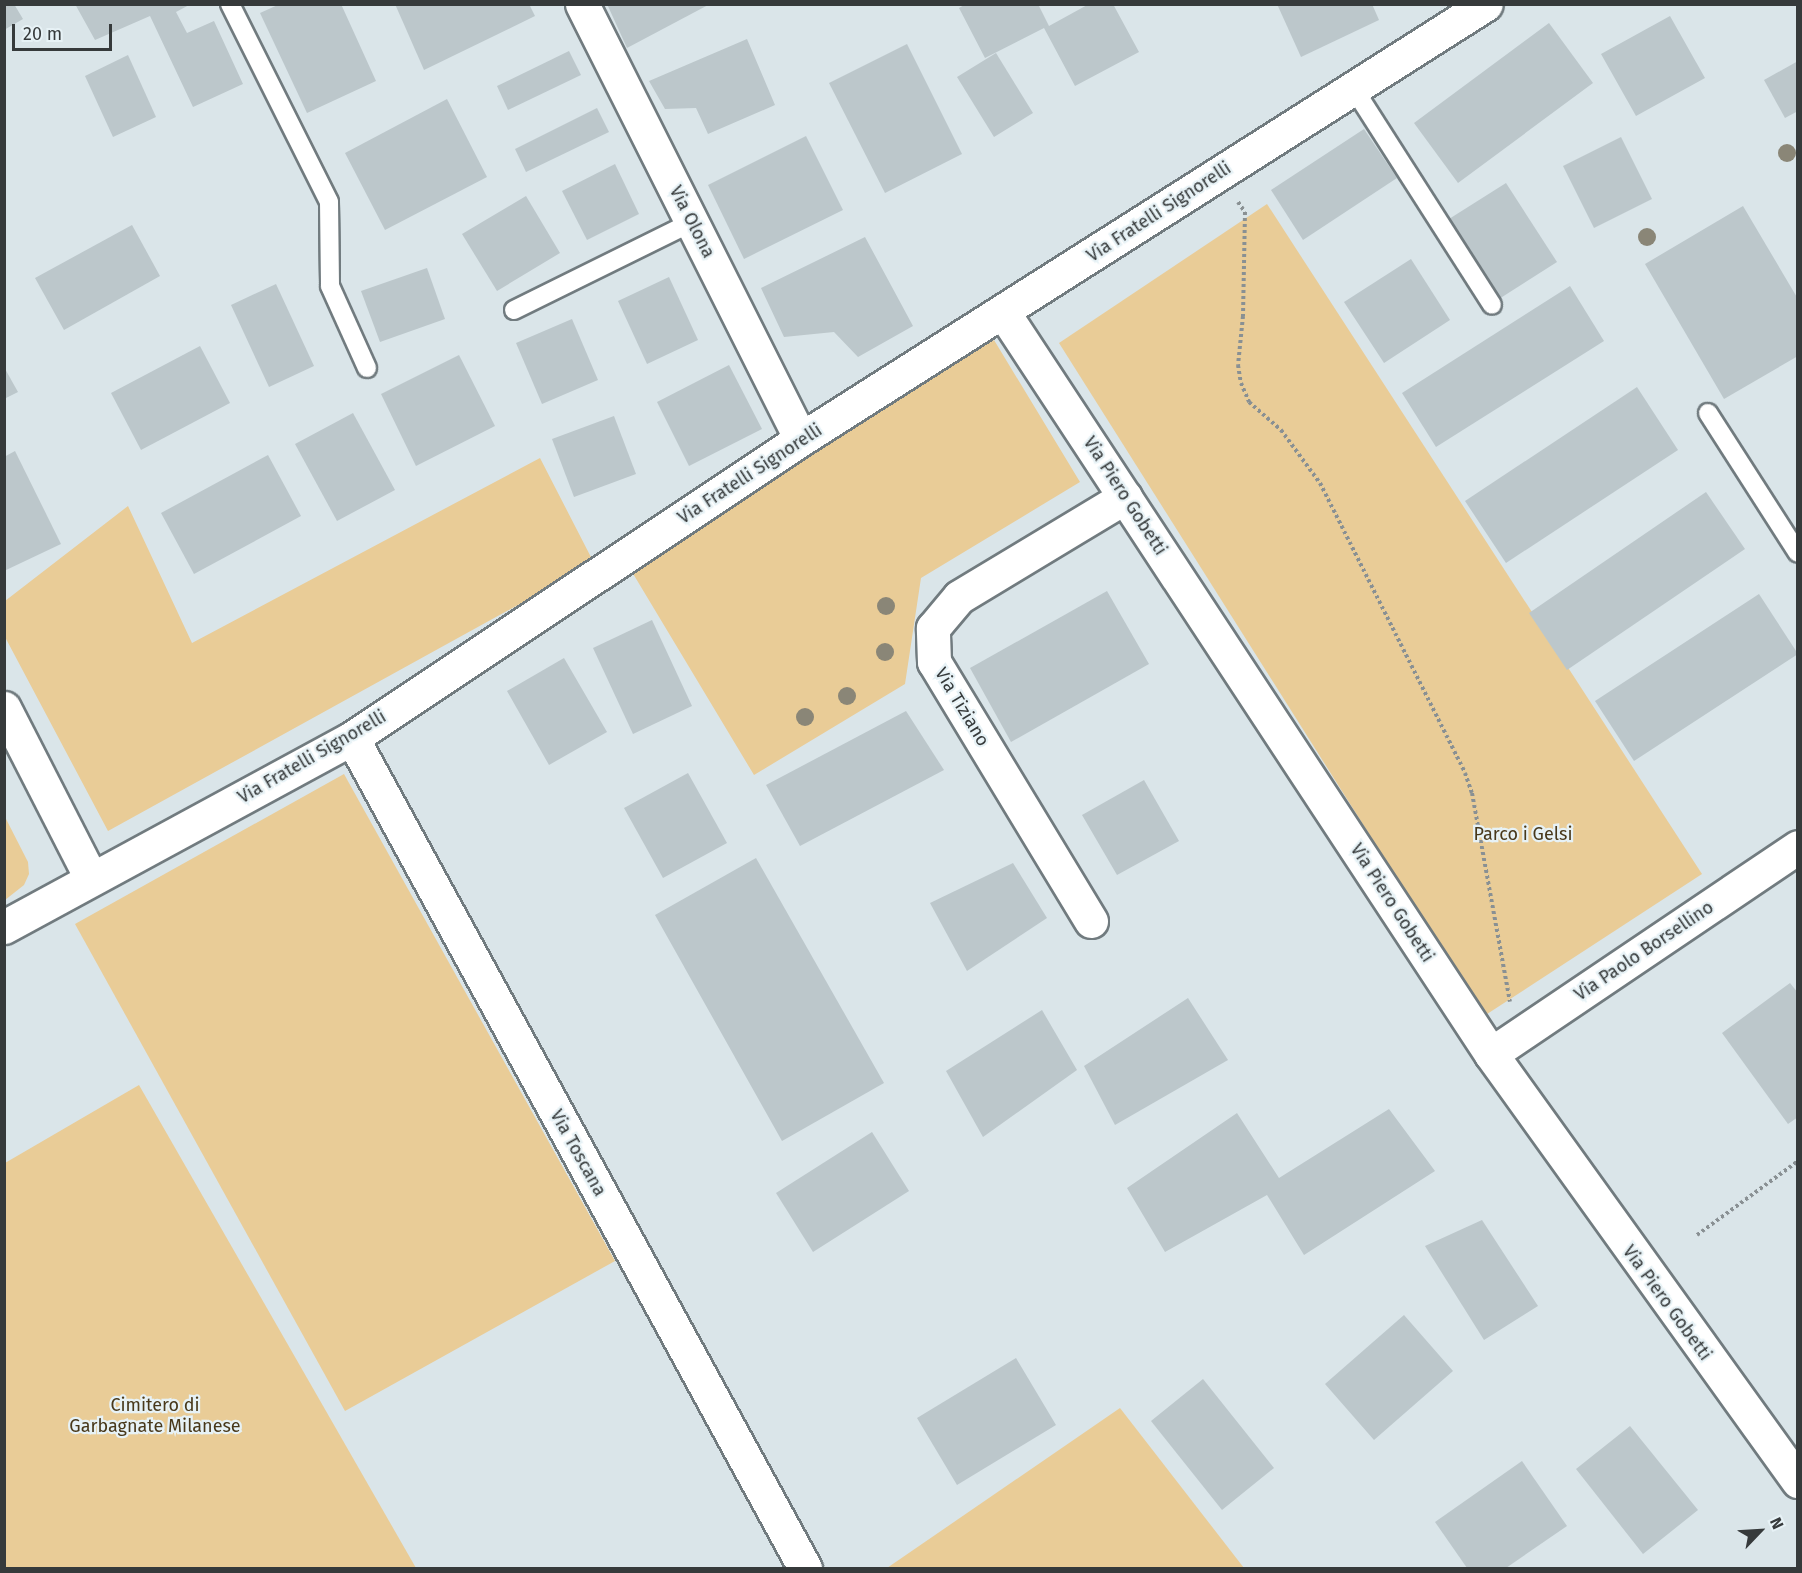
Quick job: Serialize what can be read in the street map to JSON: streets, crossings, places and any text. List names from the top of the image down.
{
  "streets": {
    "street": [
      "Via Fratelli Signorelli",
      "Via Olona",
      "Via Piero Gobetti",
      "Via Tiziano",
      "Via Paolo Borsellino",
      "Via Toscana"
    ]
  },
  "crossings": [
    ["Via Fratelli Signorelli", "Via Olona"],
    ["Via Fratelli Signorelli", "Via Piero Gobetti"],
    ["Via Fratelli Signorelli", "Via Toscana"],
    ["Via Piero Gobetti", "Via Tiziano"],
    ["Via Piero Gobetti", "Via Paolo Borsellino"]
  ],
  "parks": ["Parco i Gelsi", "Cimitero di Garbagnate Milanese"],
  "scale_bar": "20 m",
  "north": "top right"
}
